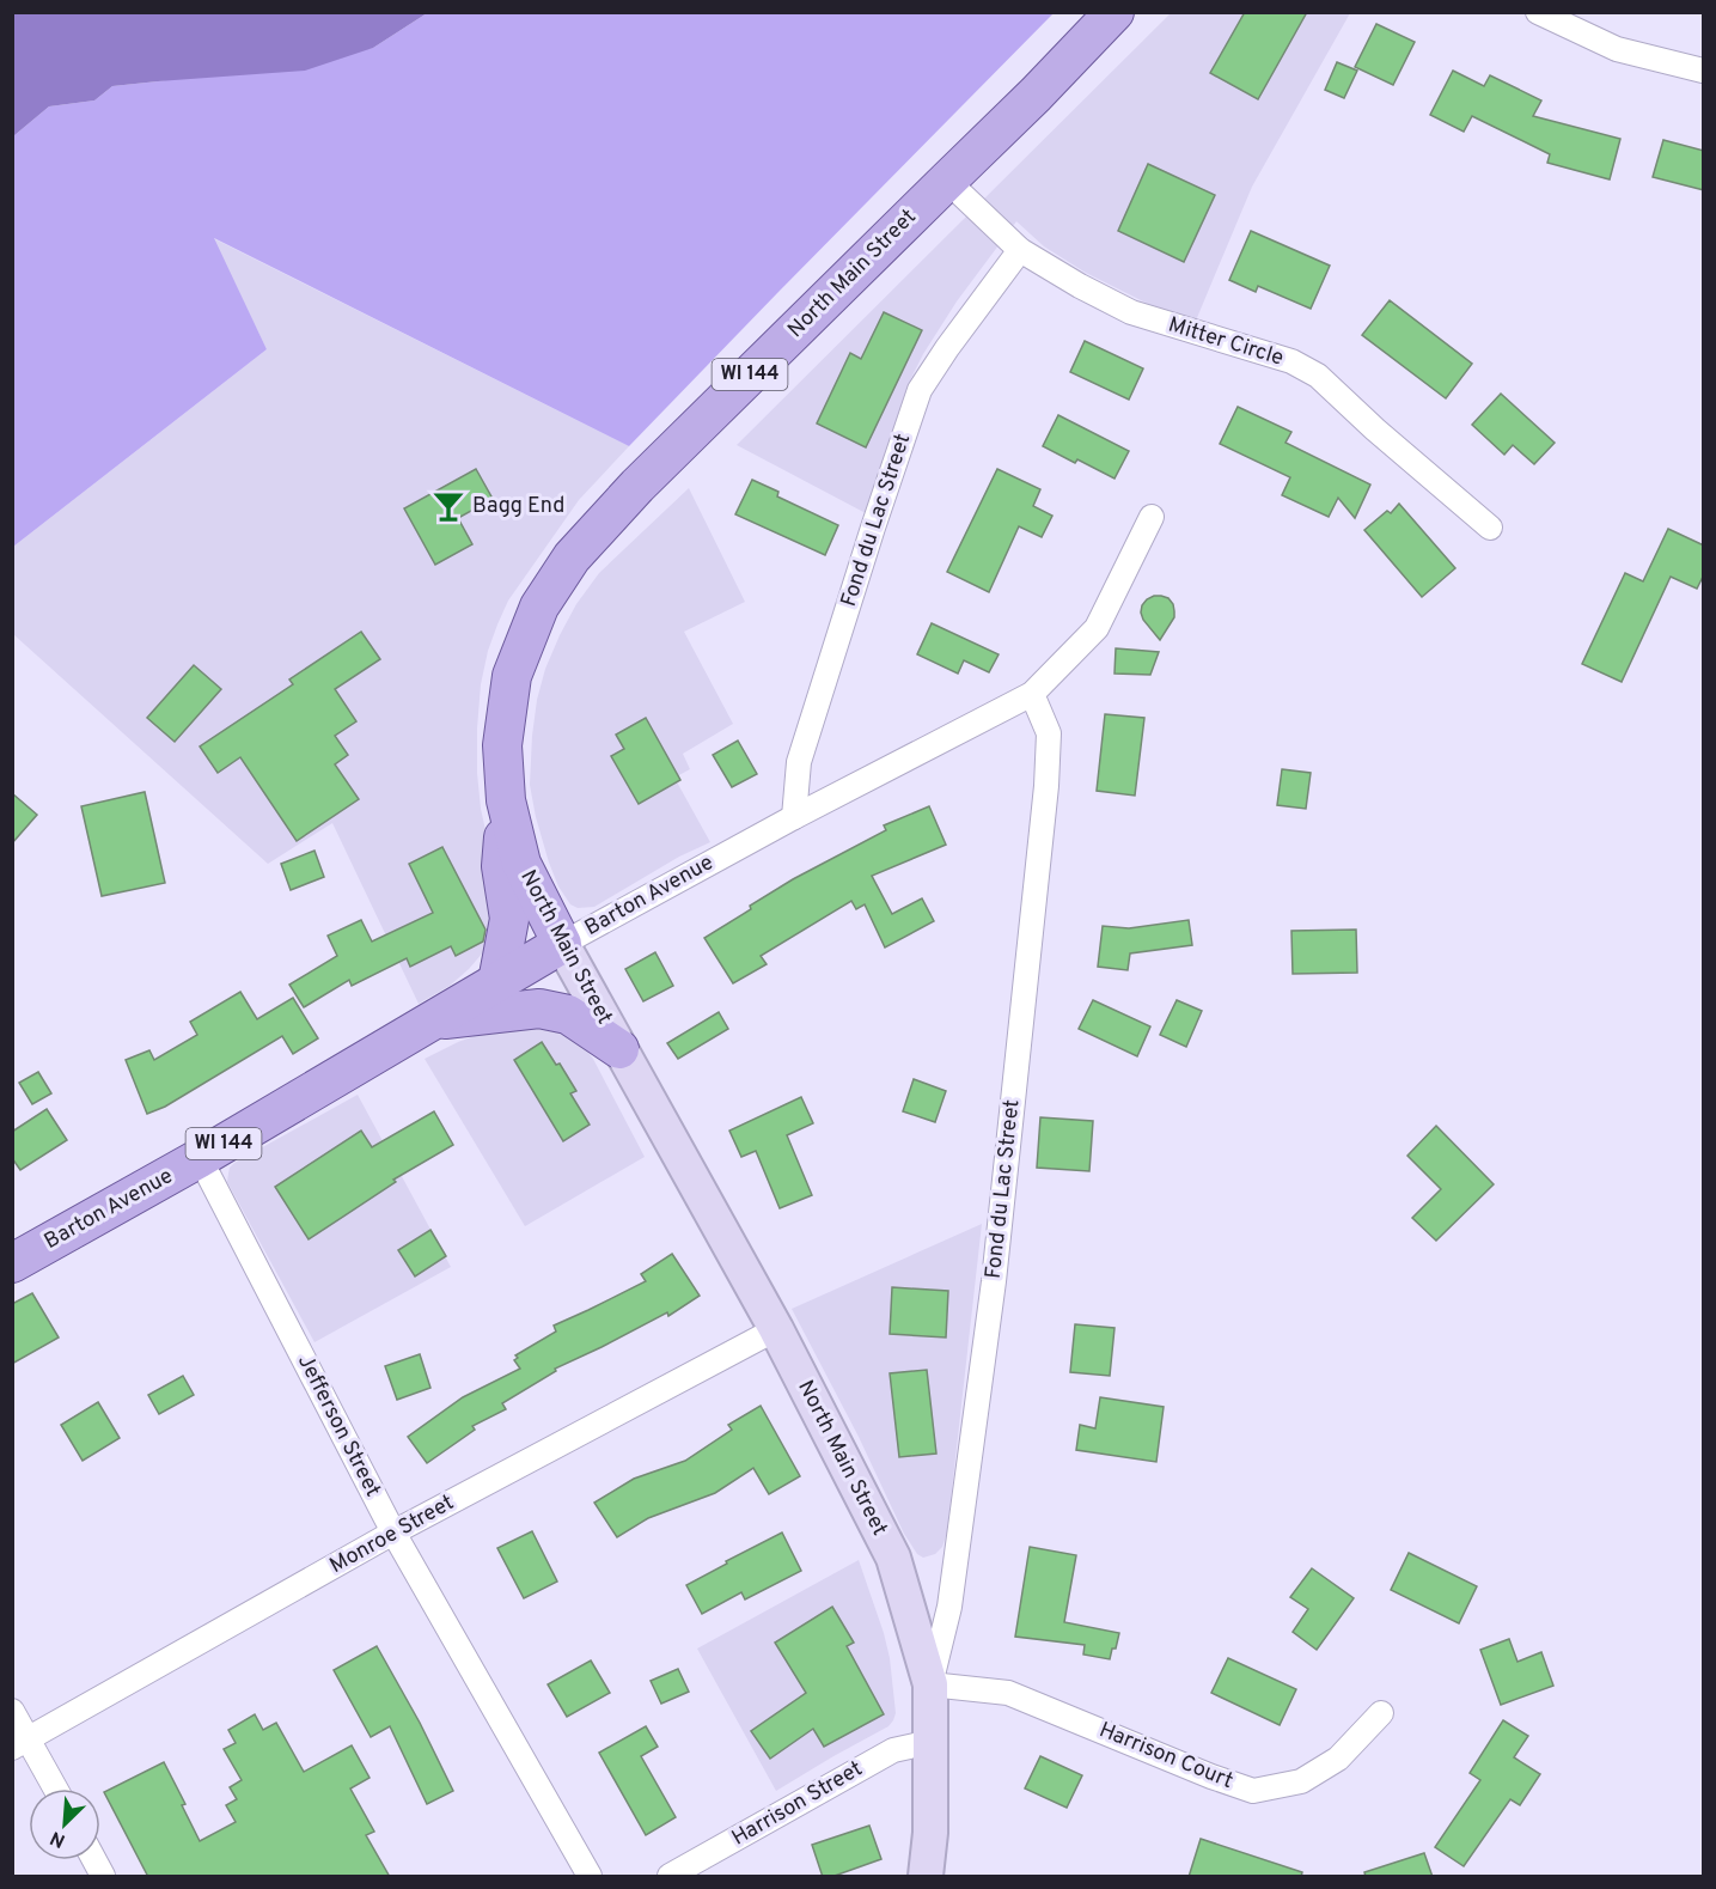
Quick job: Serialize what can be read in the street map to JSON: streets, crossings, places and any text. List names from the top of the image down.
{
  "streets": {
    "main road": ["North Main Street", "WI 144", "Barton Avenue"],
    "street": [
      "Mitter Circle",
      "Fond du Lac Street",
      "Jefferson Street",
      "Monroe Street",
      "Harrison Court",
      "Harrison Street"
    ]
  },
  "crossings": [
    ["North Main Street", "Mitter Circle"],
    ["North Main Street", "Fond du Lac Street"],
    ["North Main Street", "Barton Avenue"],
    ["North Main Street", "Monroe Street"],
    ["North Main Street", "Harrison Court"],
    ["North Main Street", "Harrison Street"],
    ["Mitter Circle", "Fond du Lac Street"],
    ["Fond du Lac Street", "Barton Avenue"],
    ["Fond du Lac Street", "Harrison Court"],
    ["Barton Avenue", "Jefferson Street"],
    ["Jefferson Street", "Monroe Street"]
  ],
  "places": {
    "bar": ["Bagg End"]
  },
  "north": "bottom left"
}
